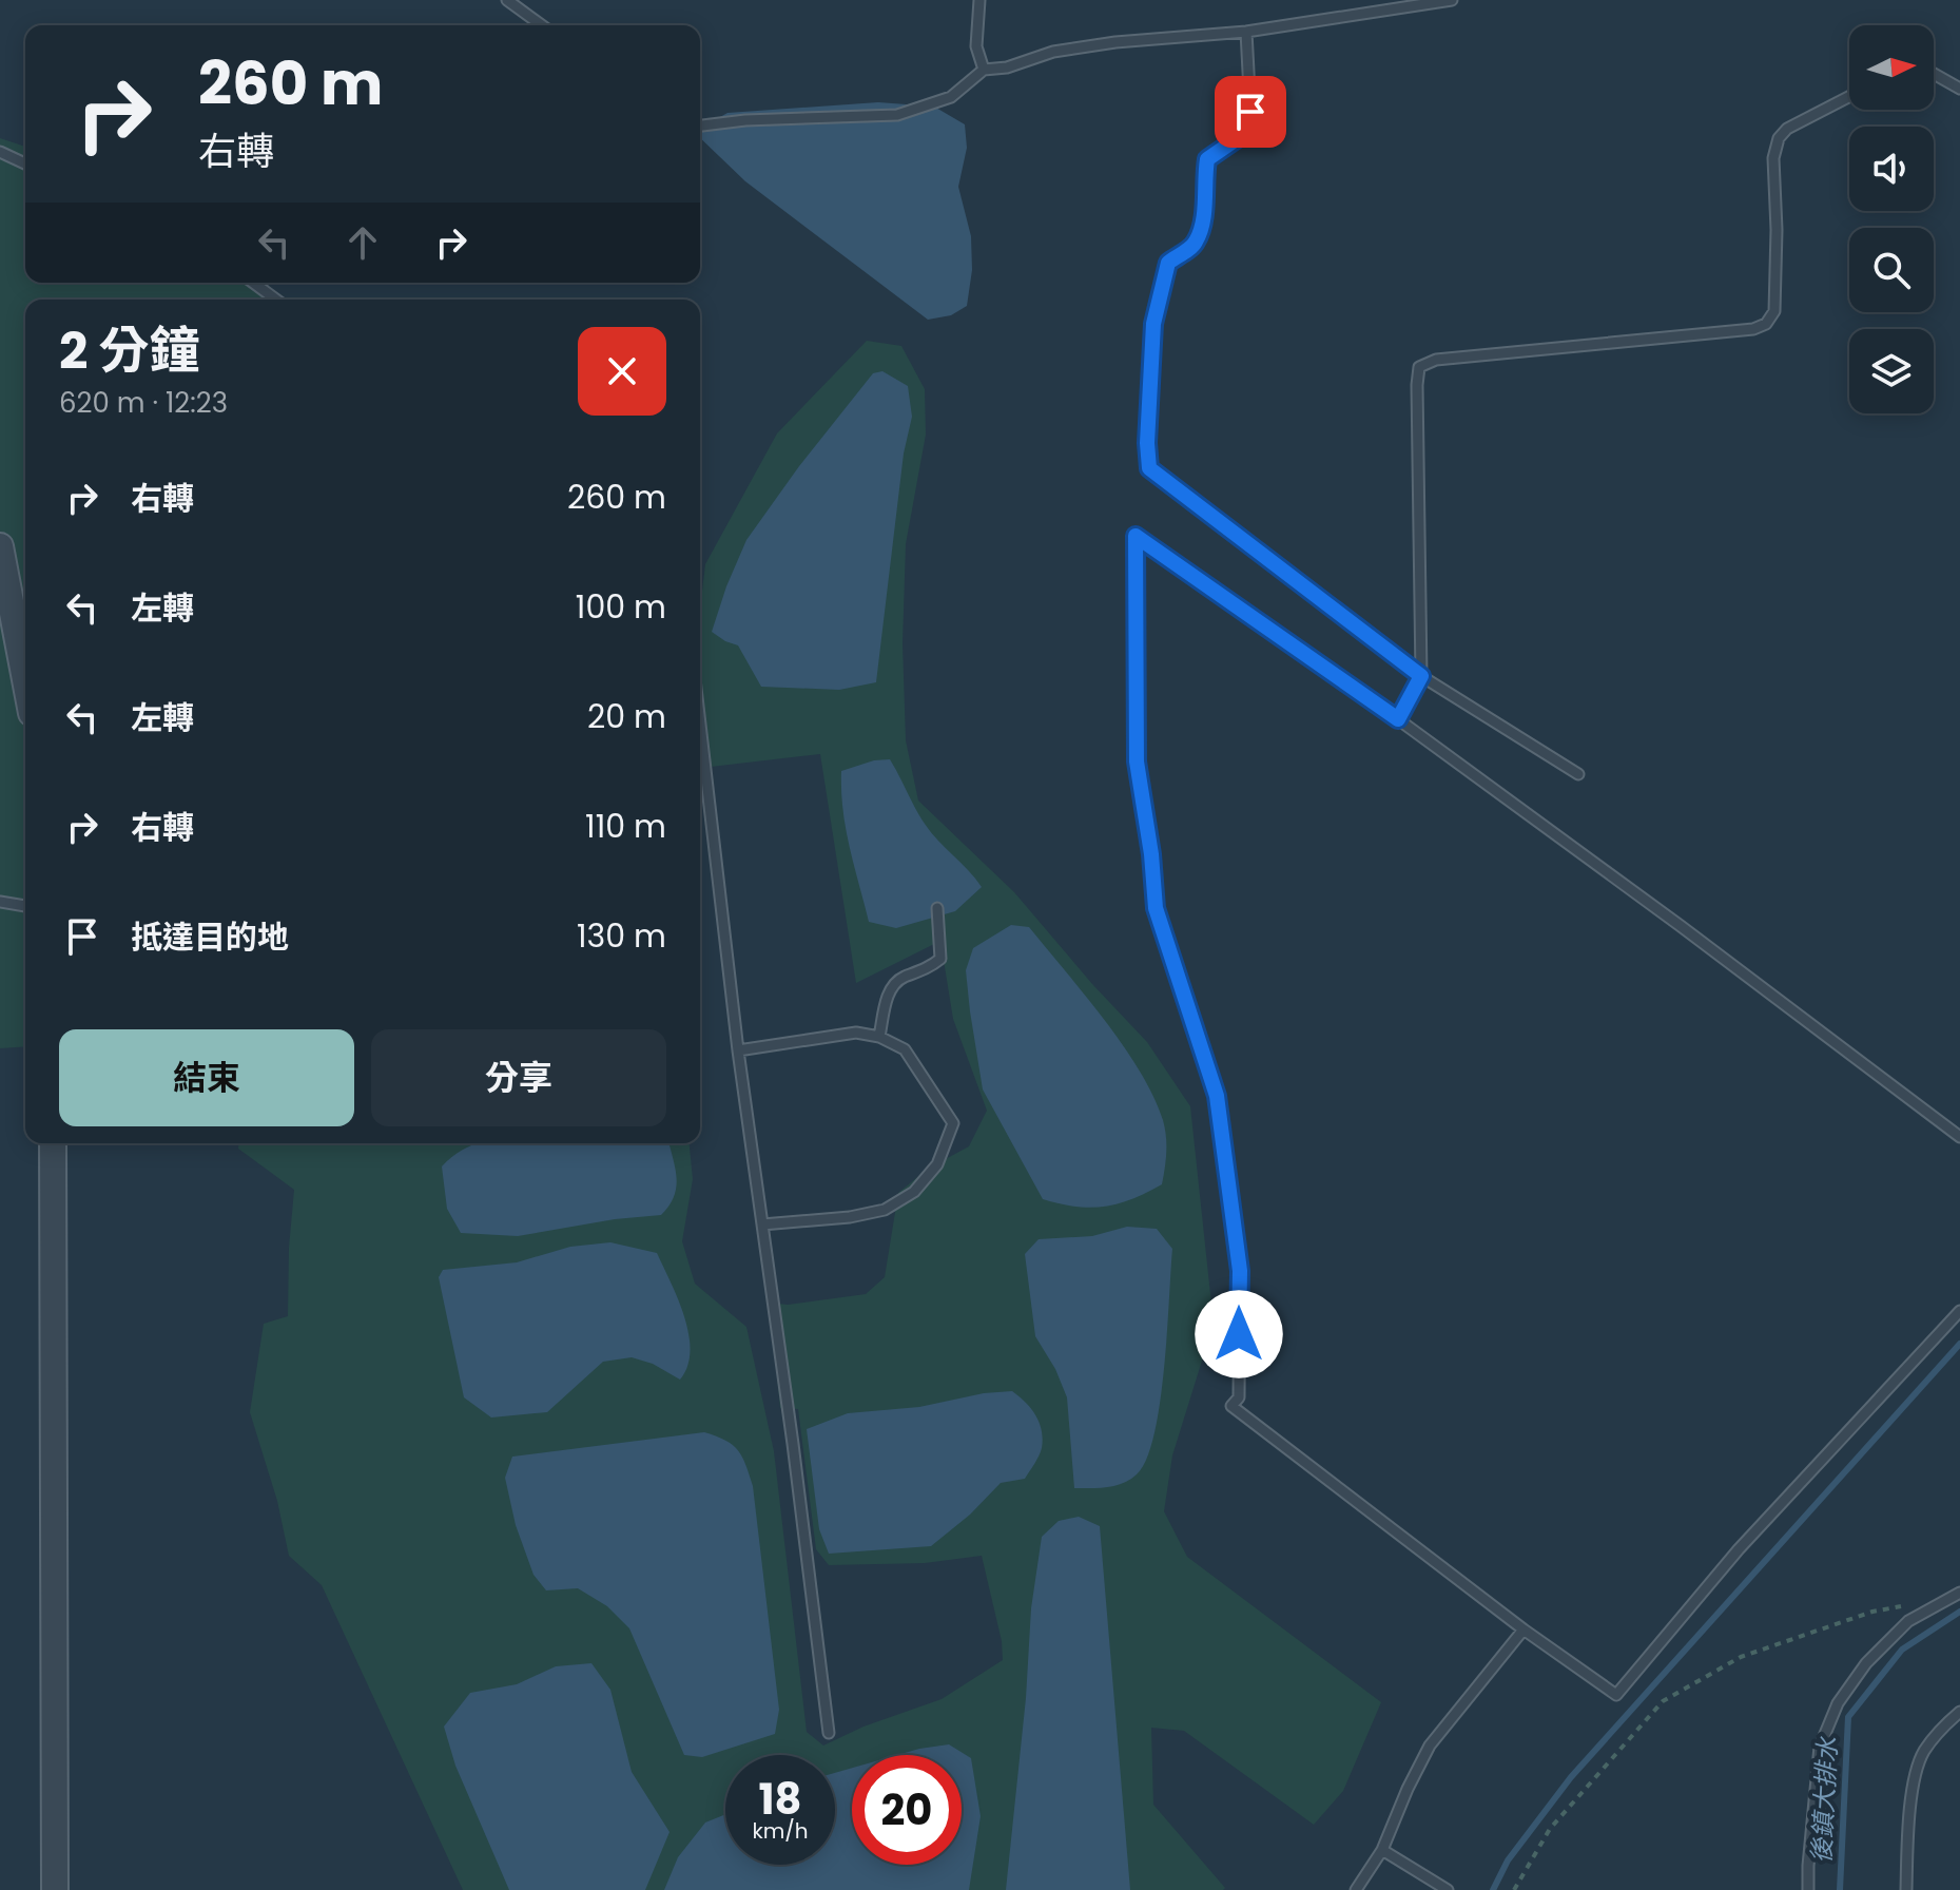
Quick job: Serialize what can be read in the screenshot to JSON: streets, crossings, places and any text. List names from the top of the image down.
{
  "water": ["後鎮大排水"],
  "north": "right",
  "page": {
    "turn": ["260 m", "右轉"],
    "heading": ["2 分鐘", "620 m · 12:23"],
    "list": [
      {
        "name": "右轉",
        "value": "260 m"
      },
      {
        "name": "左轉",
        "value": "100 m"
      },
      {
        "name": "左轉",
        "value": "20 m"
      },
      {
        "name": "右轉",
        "value": "110 m"
      },
      {
        "name": "抵達目的地",
        "value": "130 m"
      }
    ],
    "buttons": ["結束", "分享"],
    "speed": "18 km/h",
    "limit": "20"
  }
}
